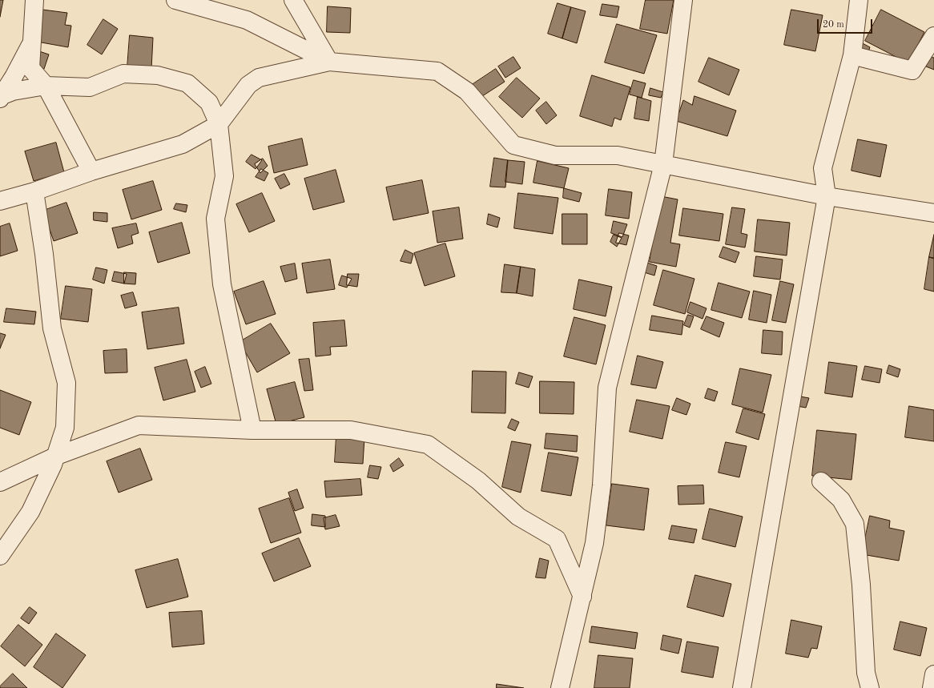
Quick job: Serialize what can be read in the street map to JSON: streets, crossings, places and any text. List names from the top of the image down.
{
  "scale_bar": "20 m"
}
